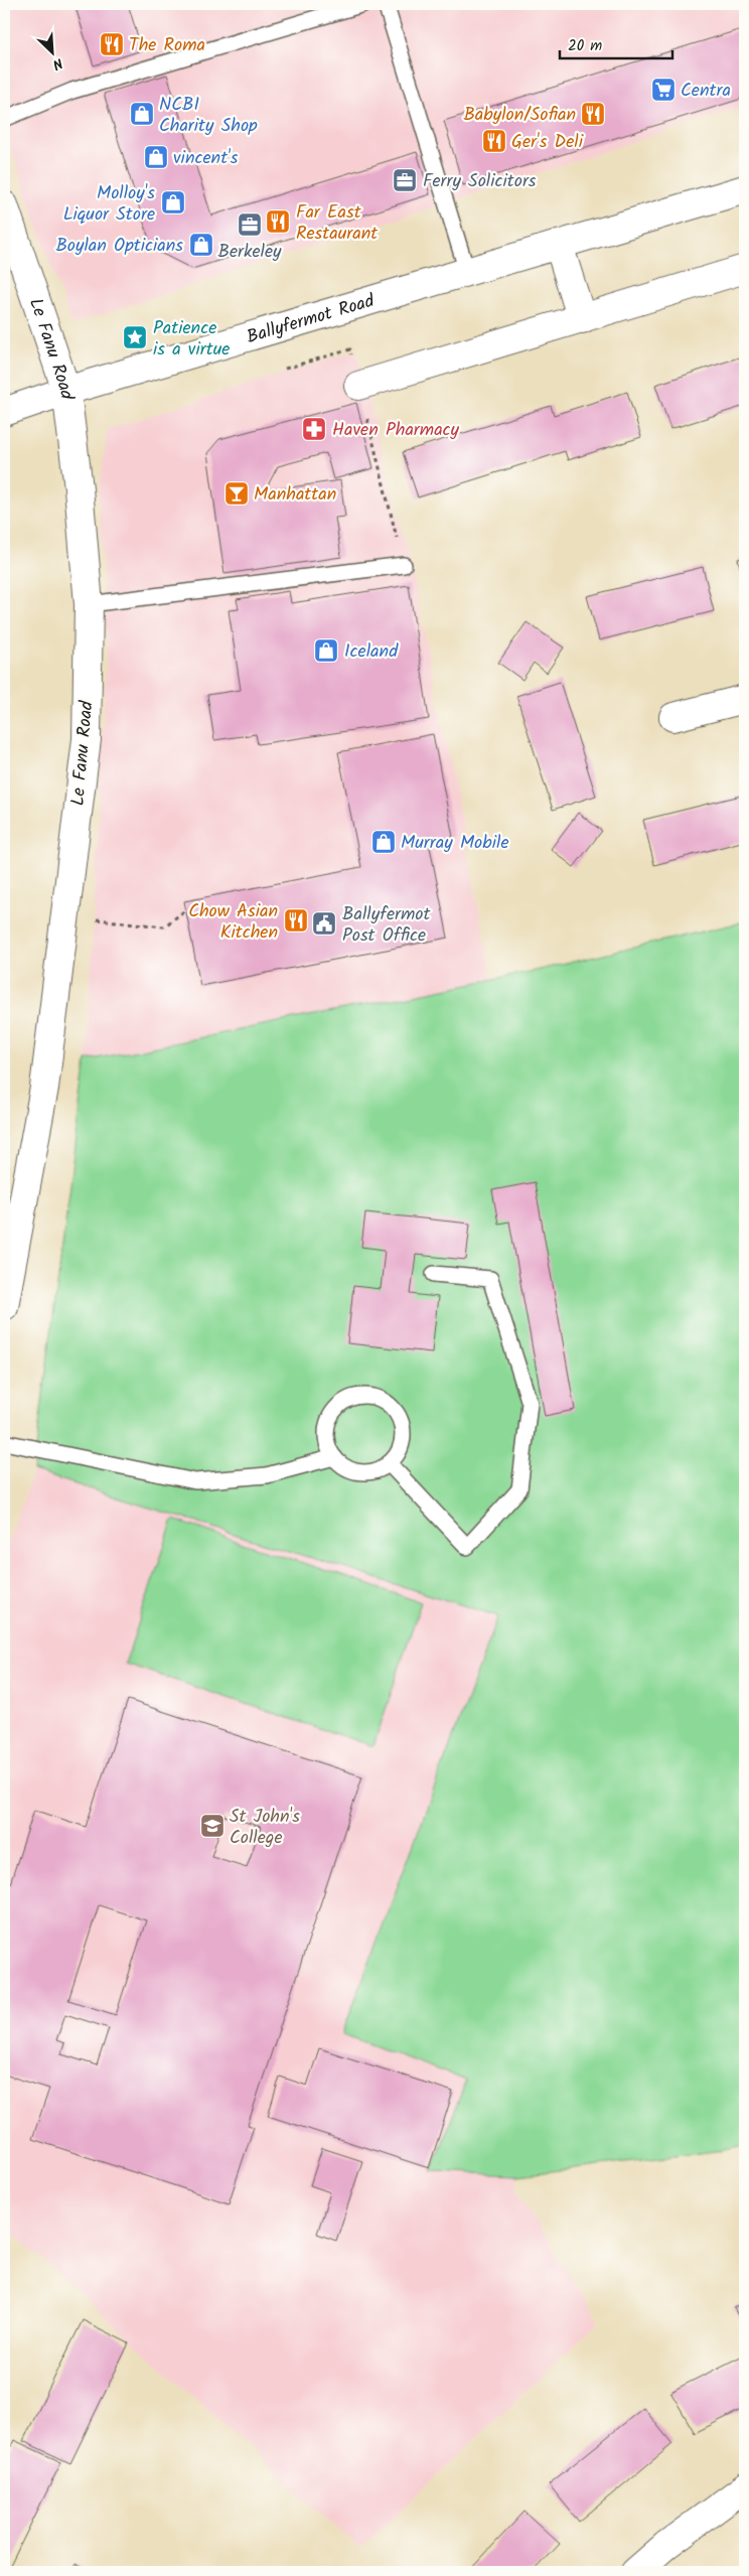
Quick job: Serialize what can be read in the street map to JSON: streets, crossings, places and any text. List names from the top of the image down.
{
  "streets": {
    "street": ["Ballyfermot Road", "Le Fanu Road"]
  },
  "crossings": [
    ["Ballyfermot Road", "Le Fanu Road"]
  ],
  "places": {
    "restaurant": [
      "The Roma",
      "Babylon/Sofian",
      "Ger's Deli",
      "Far East Restaurant",
      "Chow Asian Kitchen"
    ],
    "supermarket": ["Centra"],
    "shop": [
      "NCBI Charity Shop",
      "vincent's",
      "Molloy's Liquor Store",
      "Boylan Opticians",
      "Iceland",
      "Murray Mobile"
    ],
    "office": ["Ferry Solicitors", "Berkeley"],
    "place": ["Patience is a virtue"],
    "pharmacy": ["Haven Pharmacy"],
    "bar": ["Manhattan"],
    "public building": ["Ballyfermot Post Office"],
    "school or university": ["St John's College"]
  },
  "scale_bar": "20 m",
  "north": "bottom right"
}
